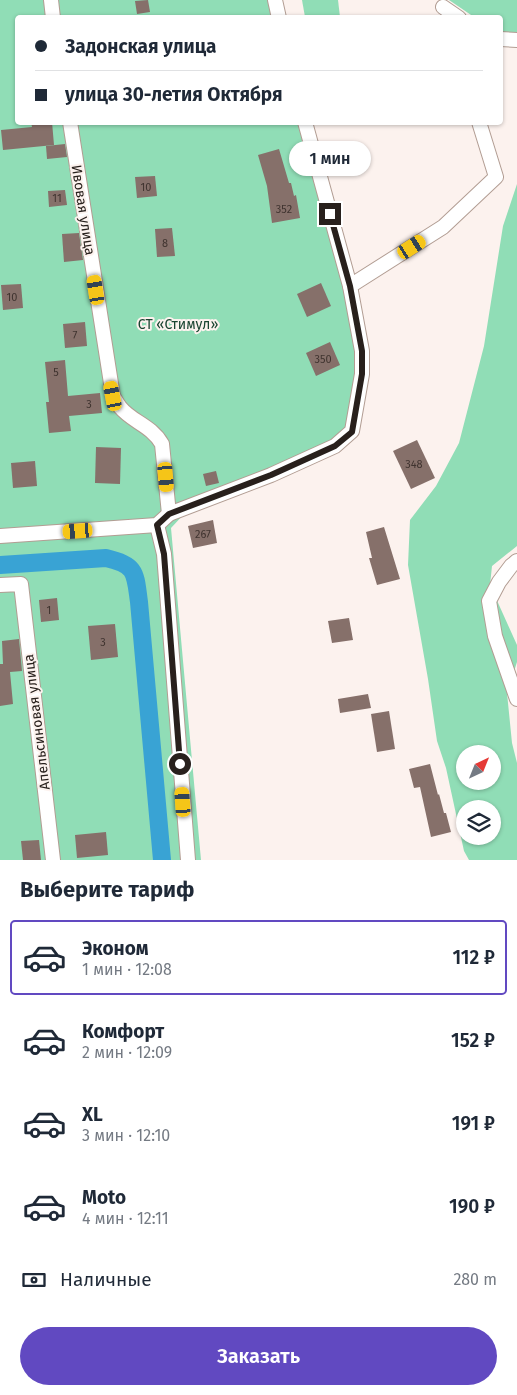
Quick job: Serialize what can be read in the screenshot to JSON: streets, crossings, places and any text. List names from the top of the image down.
{
  "streets": {
    "street": ["Ивовая улица", "Апельсиновая улица"]
  },
  "parks": ["СТ «Стимул»"],
  "house_numbers": [
    "10",
    "11",
    "352",
    "8",
    "10",
    "7",
    "350",
    "5",
    "3",
    "348",
    "267",
    "1",
    "3"
  ],
  "north": "top right",
  "page": {
    "banner": ["Задонская улица", "улица 30-летия Октября"],
    "bubble": "1 мин",
    "heading": "Выберите тариф",
    "list": [
      {
        "name": "Эконом",
        "note": "1 мин · 12:08",
        "value": "112 ₽"
      },
      {
        "name": "Комфорт",
        "note": "2 мин · 12:09",
        "value": "152 ₽"
      },
      {
        "name": "XL",
        "note": "3 мин · 12:10",
        "value": "191 ₽"
      },
      {
        "name": "Moto",
        "note": "4 мин · 12:11",
        "value": "190 ₽"
      }
    ],
    "pay": ["Наличные", "280 m"],
    "buttons": "Заказать"
  }
}
